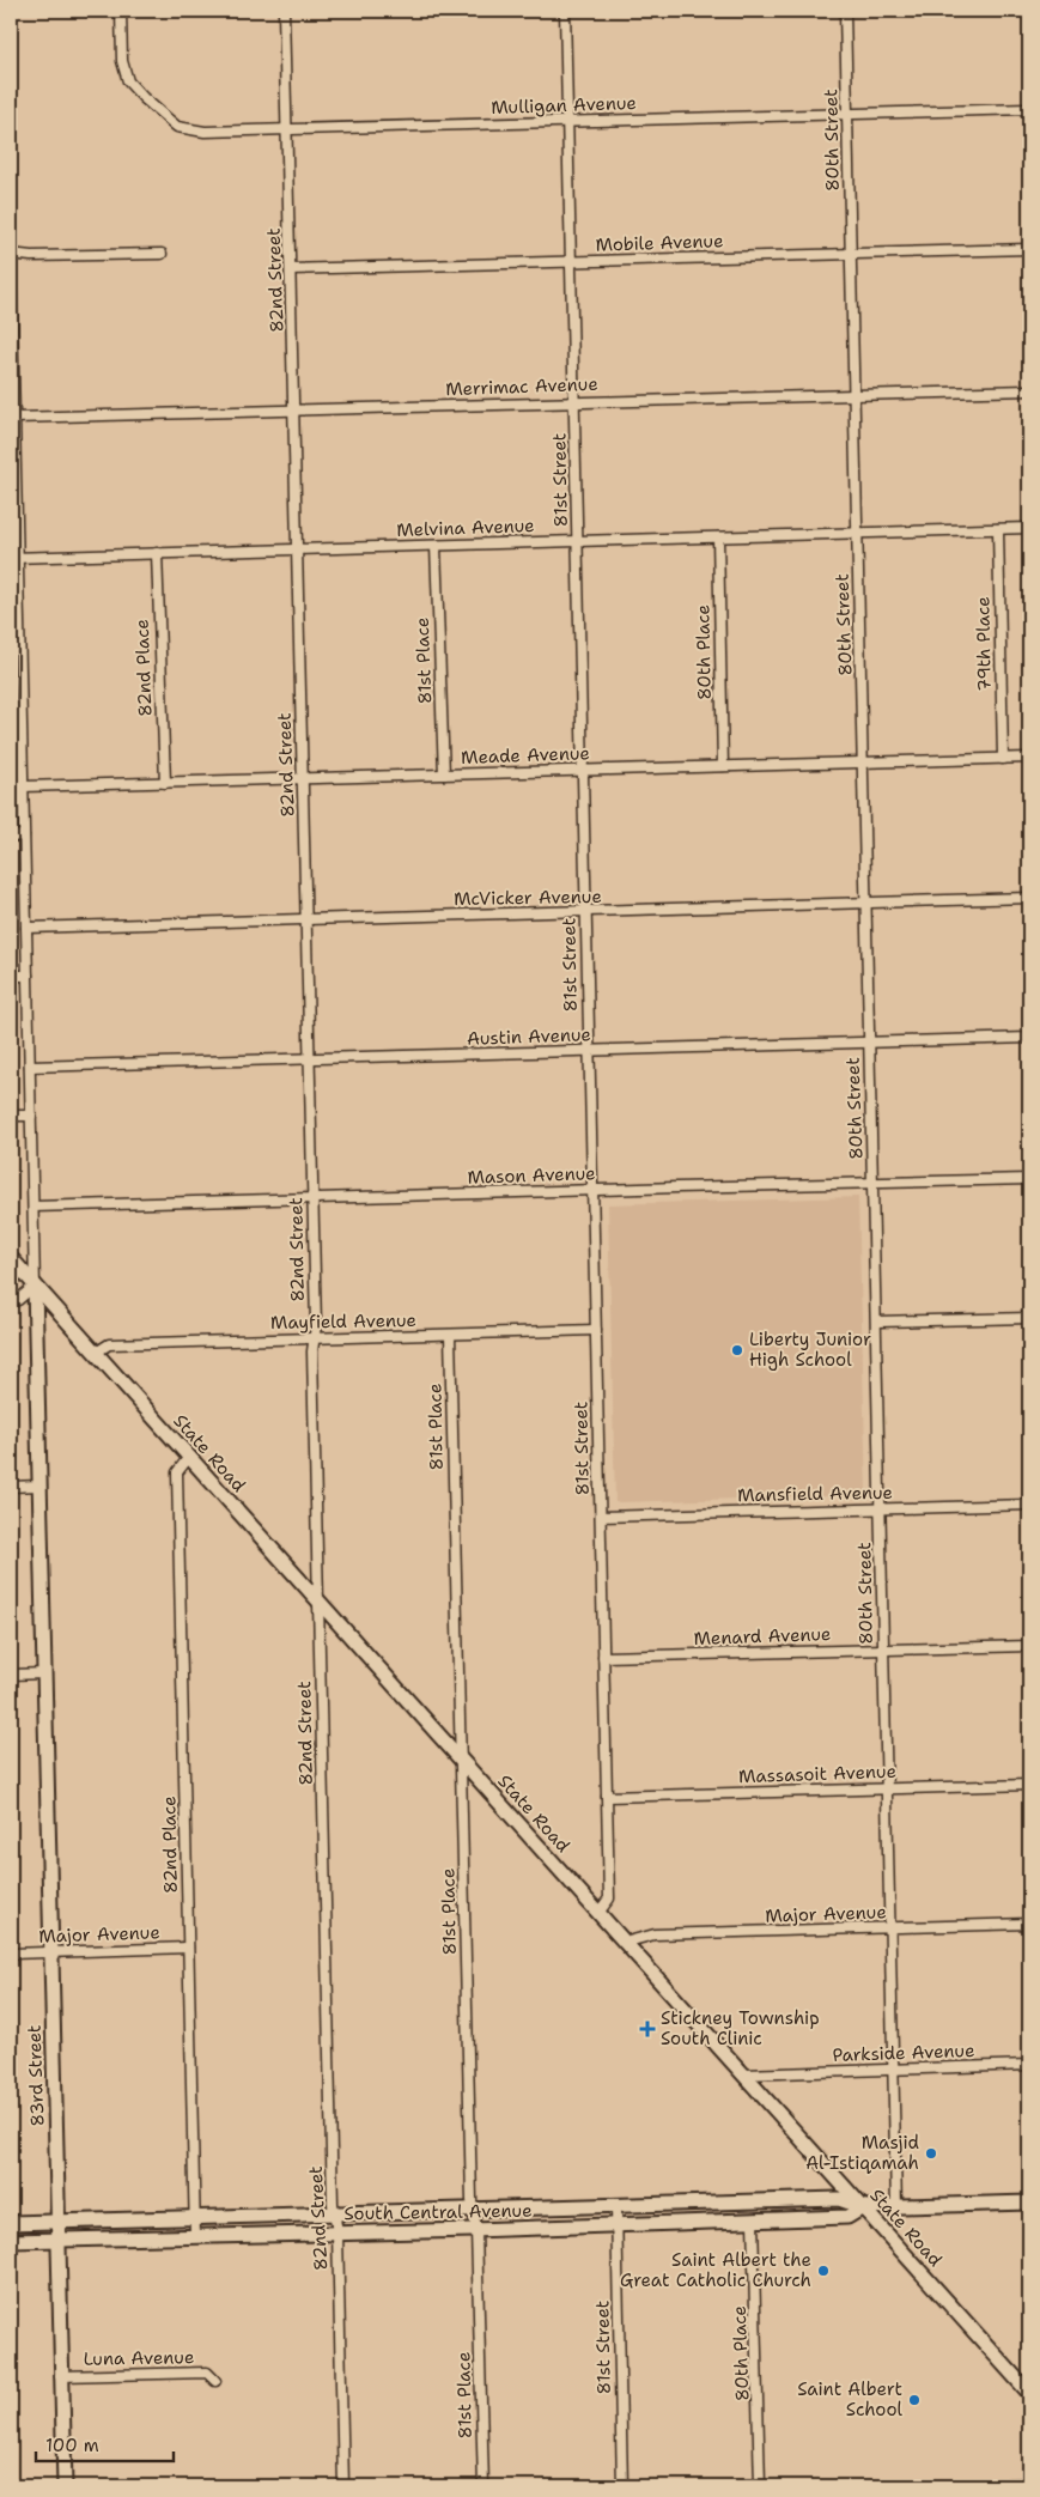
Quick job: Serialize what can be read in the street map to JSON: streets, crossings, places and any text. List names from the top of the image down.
{
  "streets": {
    "street": [
      "Mulligan Avenue",
      "80th Street",
      "Mobile Avenue",
      "82nd Street",
      "Merrimac Avenue",
      "81st Street",
      "Melvina Avenue",
      "79th Place",
      "80th Place",
      "81st Place",
      "82nd Place",
      "Meade Avenue",
      "McVicker Avenue",
      "Austin Avenue",
      "Mason Avenue",
      "Mayfield Avenue",
      "State Road",
      "Mansfield Avenue",
      "Menard Avenue",
      "Massasoit Avenue",
      "Major Avenue",
      "Parkside Avenue",
      "83rd Street",
      "South Central Avenue",
      "Luna Avenue"
    ]
  },
  "crossings": [
    ["Mulligan Avenue", "80th Street"],
    ["Mulligan Avenue", "82nd Street"],
    ["Mulligan Avenue", "81st Street"],
    ["80th Street", "Mobile Avenue"],
    ["80th Street", "Merrimac Avenue"],
    ["80th Street", "Melvina Avenue"],
    ["80th Street", "Meade Avenue"],
    ["80th Street", "McVicker Avenue"],
    ["80th Street", "Austin Avenue"],
    ["80th Street", "Mason Avenue"],
    ["80th Street", "Mansfield Avenue"],
    ["80th Street", "Menard Avenue"],
    ["80th Street", "Massasoit Avenue"],
    ["80th Street", "Major Avenue"],
    ["80th Street", "Parkside Avenue"],
    ["80th Street", "South Central Avenue"],
    ["Mobile Avenue", "82nd Street"],
    ["Mobile Avenue", "81st Street"],
    ["82nd Street", "Merrimac Avenue"],
    ["82nd Street", "Melvina Avenue"],
    ["82nd Street", "Meade Avenue"],
    ["82nd Street", "McVicker Avenue"],
    ["82nd Street", "Austin Avenue"],
    ["82nd Street", "Mason Avenue"],
    ["82nd Street", "Mayfield Avenue"],
    ["82nd Street", "State Road"],
    ["82nd Street", "South Central Avenue"],
    ["Merrimac Avenue", "81st Street"],
    ["Merrimac Avenue", "83rd Street"],
    ["81st Street", "Melvina Avenue"],
    ["81st Street", "Meade Avenue"],
    ["81st Street", "McVicker Avenue"],
    ["81st Street", "Austin Avenue"],
    ["81st Street", "Mason Avenue"],
    ["81st Street", "Mayfield Avenue"],
    ["81st Street", "State Road"],
    ["81st Street", "Mansfield Avenue"],
    ["81st Street", "Menard Avenue"],
    ["81st Street", "Massasoit Avenue"],
    ["81st Street", "South Central Avenue"],
    ["Melvina Avenue", "79th Place"],
    ["Melvina Avenue", "80th Place"],
    ["Melvina Avenue", "81st Place"],
    ["Melvina Avenue", "82nd Place"],
    ["Melvina Avenue", "83rd Street"],
    ["79th Place", "Meade Avenue"],
    ["80th Place", "Meade Avenue"],
    ["80th Place", "South Central Avenue"],
    ["81st Place", "Meade Avenue"],
    ["81st Place", "Mayfield Avenue"],
    ["81st Place", "State Road"],
    ["81st Place", "South Central Avenue"],
    ["82nd Place", "Meade Avenue"],
    ["82nd Place", "State Road"],
    ["82nd Place", "Major Avenue"],
    ["82nd Place", "South Central Avenue"],
    ["Meade Avenue", "83rd Street"],
    ["McVicker Avenue", "83rd Street"],
    ["Austin Avenue", "83rd Street"],
    ["Mason Avenue", "83rd Street"],
    ["Mayfield Avenue", "State Road"],
    ["State Road", "Major Avenue"],
    ["State Road", "Parkside Avenue"],
    ["State Road", "83rd Street"],
    ["State Road", "South Central Avenue"],
    ["Major Avenue", "83rd Street"],
    ["83rd Street", "South Central Avenue"],
    ["83rd Street", "Luna Avenue"]
  ],
  "places": {
    "other": [
      "Liberty Junior High School",
      "Masjid Al-Istiqamah",
      "Saint Albert the Great Catholic Church",
      "Saint Albert School"
    ],
    "health": ["Stickney Township South Clinic"]
  },
  "scale_bar": "100 m"
}
